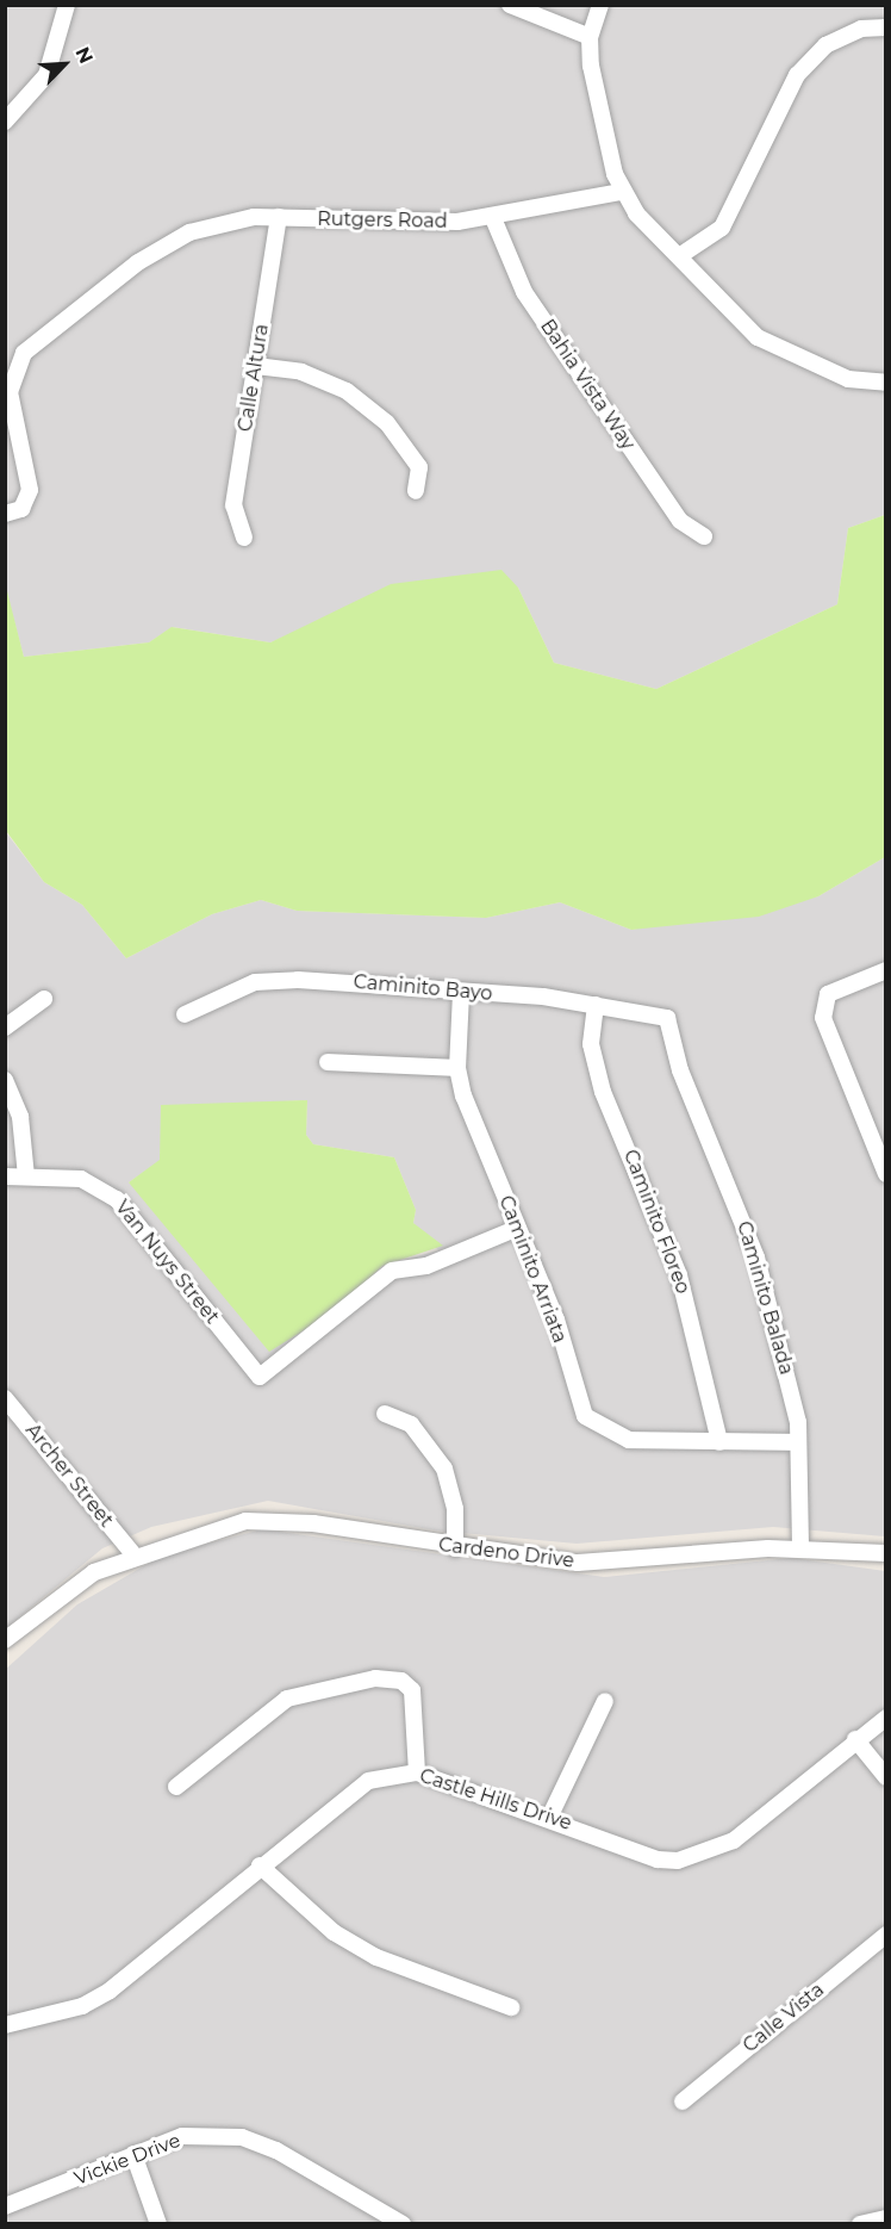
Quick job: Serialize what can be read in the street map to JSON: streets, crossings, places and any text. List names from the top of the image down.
{
  "streets": {
    "street": [
      "Rutgers Road",
      "Calle Altura",
      "Bahia Vista Way",
      "Caminito Bayo",
      "Caminito Floreo",
      "Van Nuys Street",
      "Caminito Arriata",
      "Caminito Balada",
      "Archer Street",
      "Cardeno Drive",
      "Castle Hills Drive",
      "Calle Vista",
      "Vickie Drive"
    ]
  },
  "crossings": [
    ["Rutgers Road", "Calle Altura"],
    ["Rutgers Road", "Bahia Vista Way"],
    ["Caminito Bayo", "Caminito Floreo"],
    ["Caminito Bayo", "Caminito Arriata"],
    ["Caminito Bayo", "Caminito Balada"],
    ["Caminito Floreo", "Caminito Arriata"],
    ["Van Nuys Street", "Caminito Arriata"],
    ["Caminito Arriata", "Caminito Balada"],
    ["Caminito Balada", "Cardeno Drive"],
    ["Archer Street", "Cardeno Drive"]
  ],
  "north": "top right"
}
